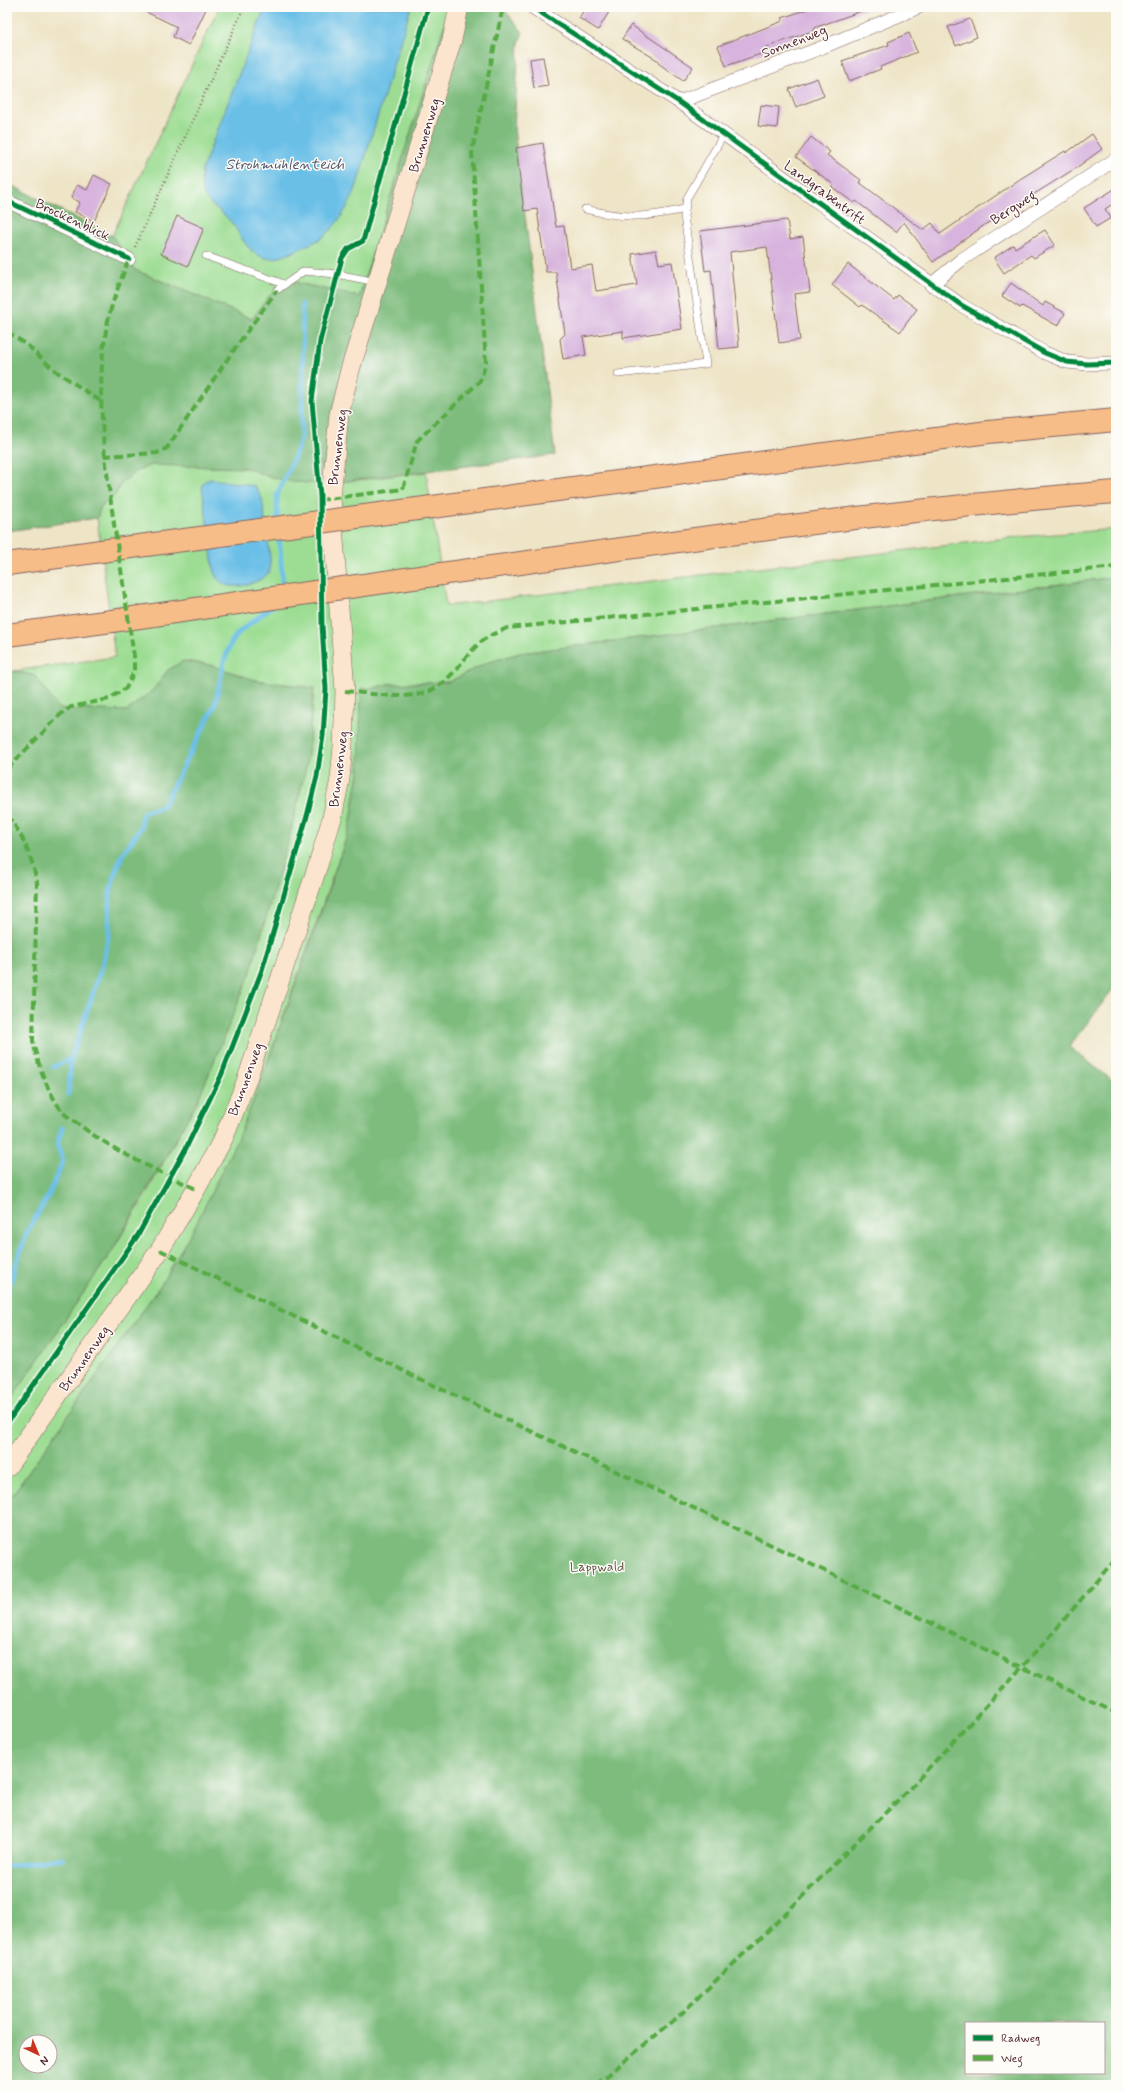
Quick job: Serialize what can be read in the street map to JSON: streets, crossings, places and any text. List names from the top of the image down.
{
  "streets": {
    "main road": ["Brunnenweg"],
    "street": [
      "Sonnenweg",
      "Landgrabentrift",
      "Bergweg",
      "Brockenblick"
    ]
  },
  "crossings": [
    ["Sonnenweg", "Landgrabentrift"],
    ["Landgrabentrift", "Bergweg"]
  ],
  "water": ["Strohmühlenteich"],
  "parks": ["Lappwald"],
  "legend": ["Radweg", "Weg"],
  "north": "bottom right"
}
